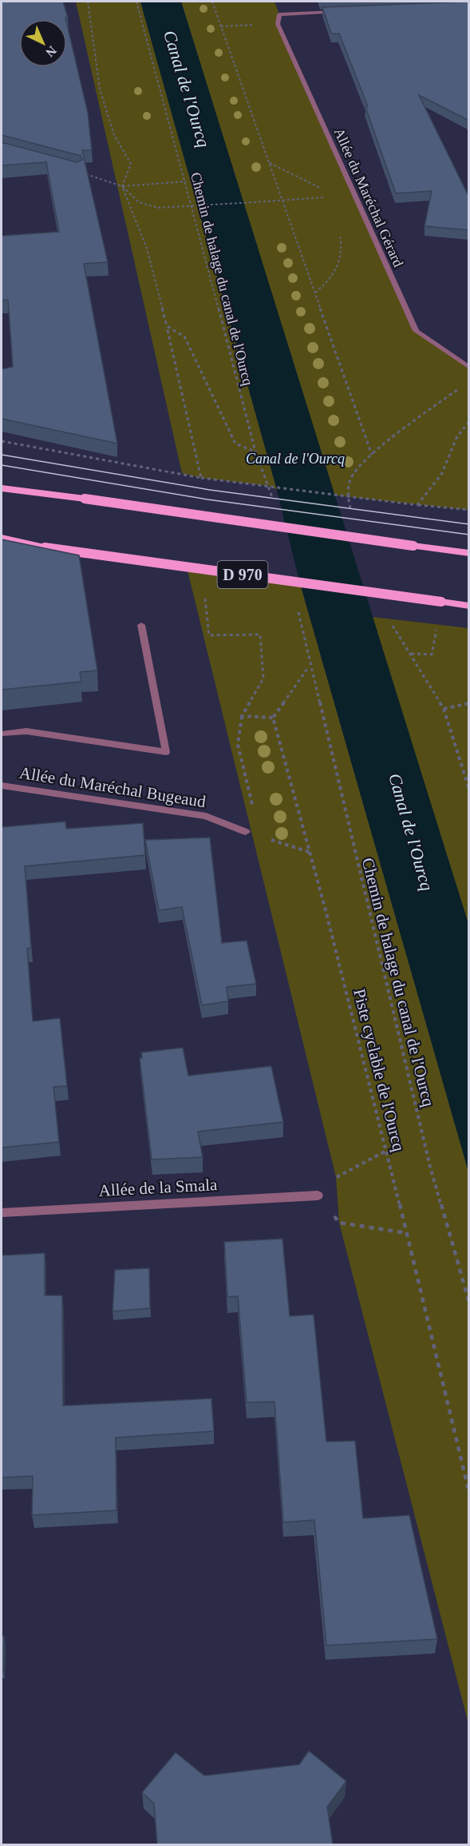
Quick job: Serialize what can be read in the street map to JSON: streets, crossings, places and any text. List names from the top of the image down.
{
  "streets": {
    "main road": ["D 970"],
    "street": ["Allée du Maréchal Gérard", "Allée du Maréchal Bugeaud", "Allée de la Smala"],
    "path": ["Chemin de halage du canal de l'Ourcq", "Piste cyclable de l'Ourcq"]
  },
  "crossings": [
    ["Chemin de halage du canal de l'Ourcq", "Piste cyclable de l'Ourcq"]
  ],
  "water": ["Canal de l'Ourcq"],
  "north": "bottom right"
}
